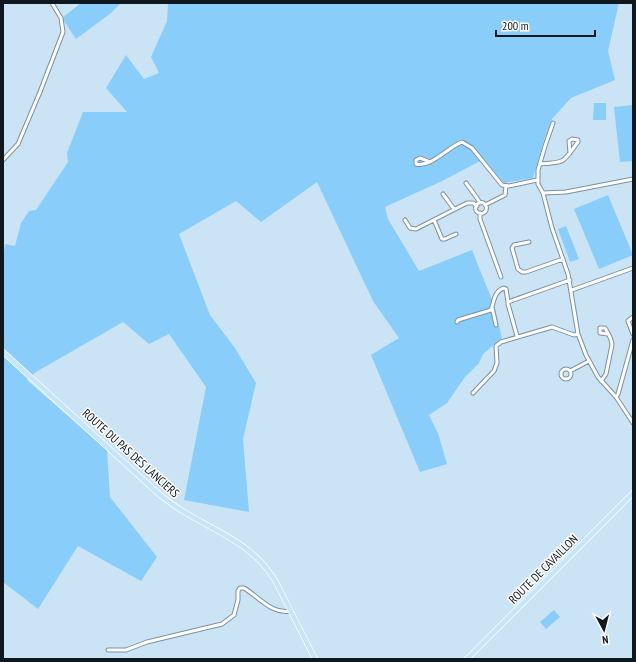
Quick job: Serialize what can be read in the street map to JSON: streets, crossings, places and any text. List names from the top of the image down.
{
  "streets": {
    "main road": ["ROUTE DU PAS DES LANCIERS", "ROUTE DE CAVAILLON"]
  },
  "scale_bar": "200 m",
  "north": "bottom"
}
